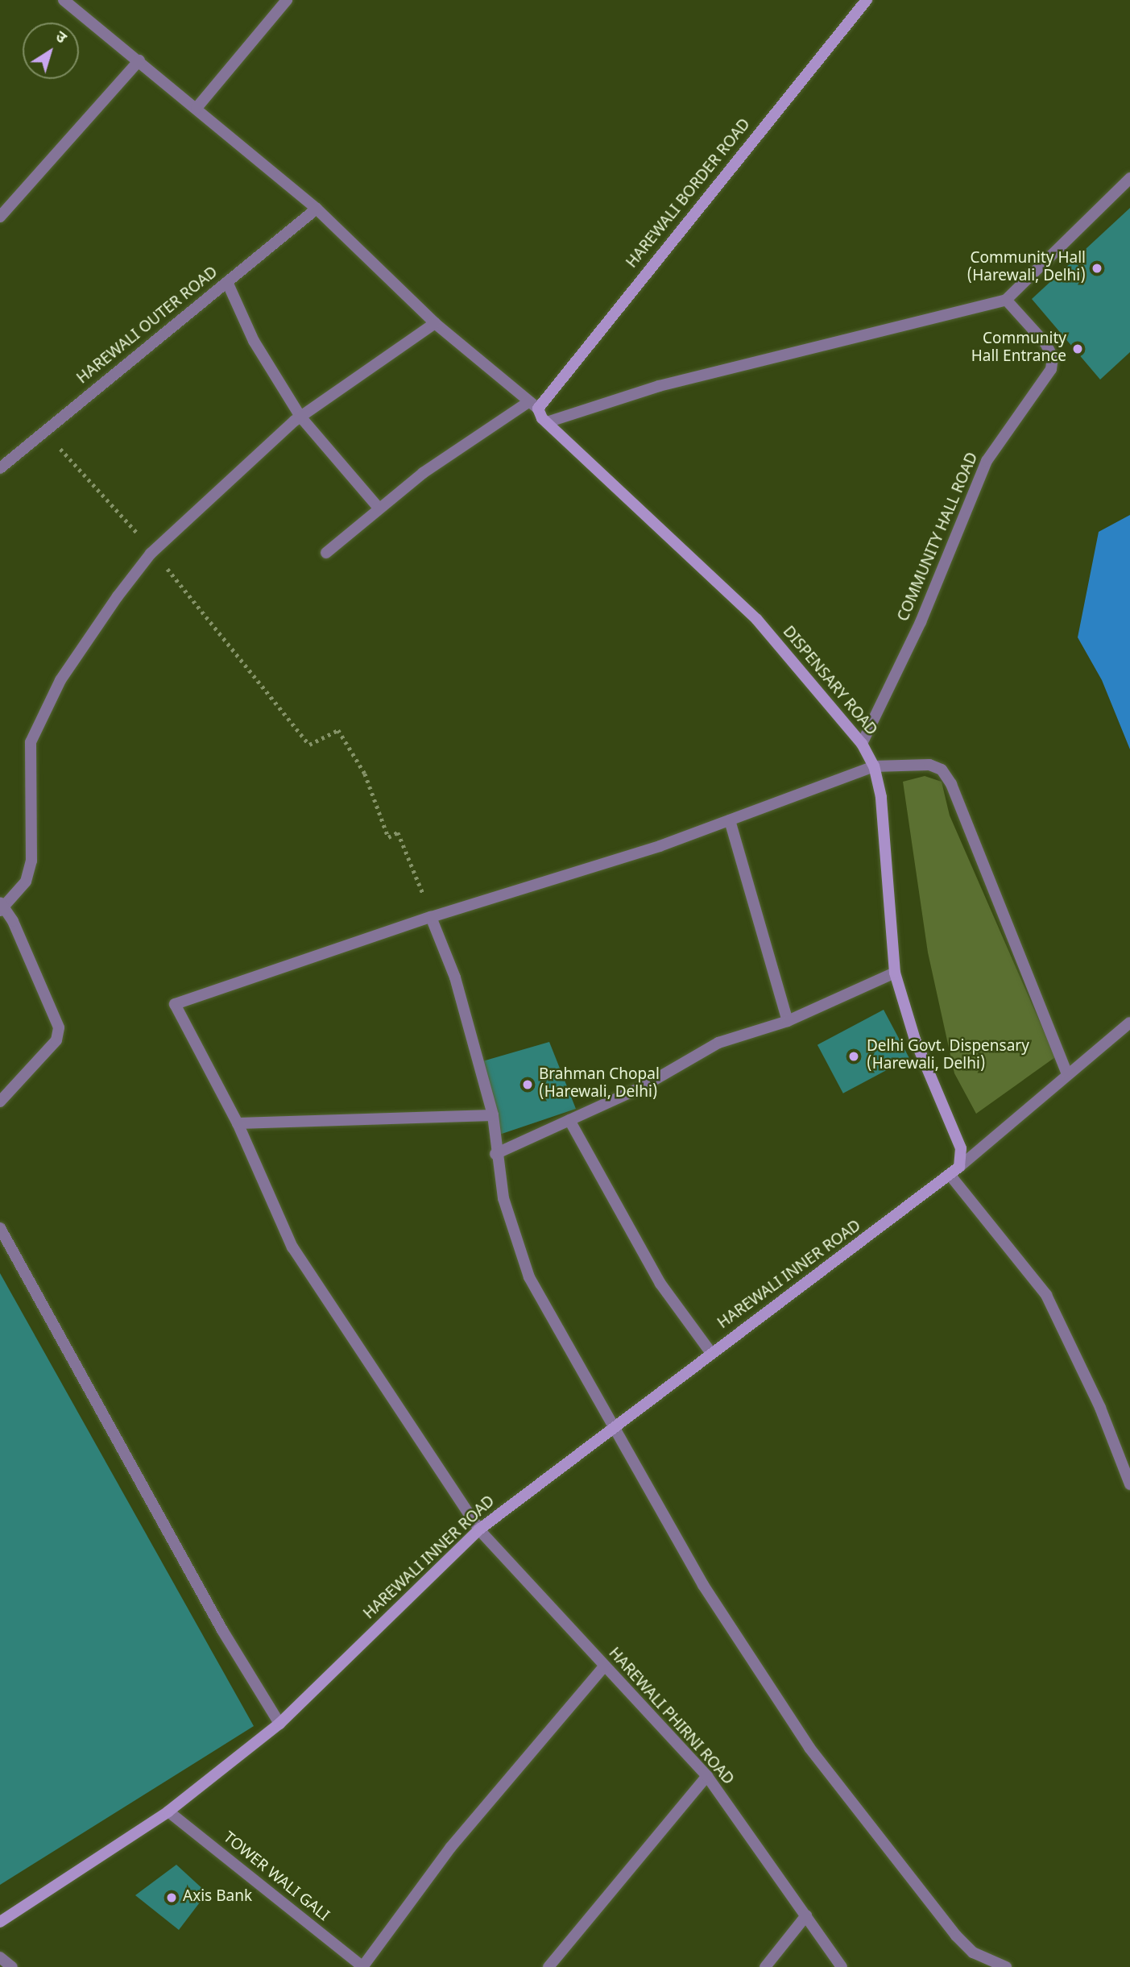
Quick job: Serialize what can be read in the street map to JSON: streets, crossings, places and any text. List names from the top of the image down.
{
  "streets": {
    "street": [
      "HAREWALI BORDER ROAD",
      "HAREWALI OUTER ROAD",
      "COMMUNITY HALL ROAD",
      "DISPENSARY ROAD",
      "HAREWALI INNER ROAD",
      "HAREWALI PHIRNI ROAD",
      "TOWER WALI GALI"
    ]
  },
  "crossings": [
    ["HAREWALI BORDER ROAD", "DISPENSARY ROAD"],
    ["COMMUNITY HALL ROAD", "DISPENSARY ROAD"],
    ["DISPENSARY ROAD", "HAREWALI INNER ROAD"],
    ["HAREWALI INNER ROAD", "HAREWALI PHIRNI ROAD"],
    ["HAREWALI INNER ROAD", "TOWER WALI GALI"]
  ],
  "places": [
    "Community Hall (Harewali, Delhi)",
    "Community Hall Entrance",
    "Delhi Govt. Dispensary (Harewali, Delhi)",
    "Brahman Chopal (Harewali, Delhi)",
    "Axis Bank"
  ],
  "north": "top right"
}
